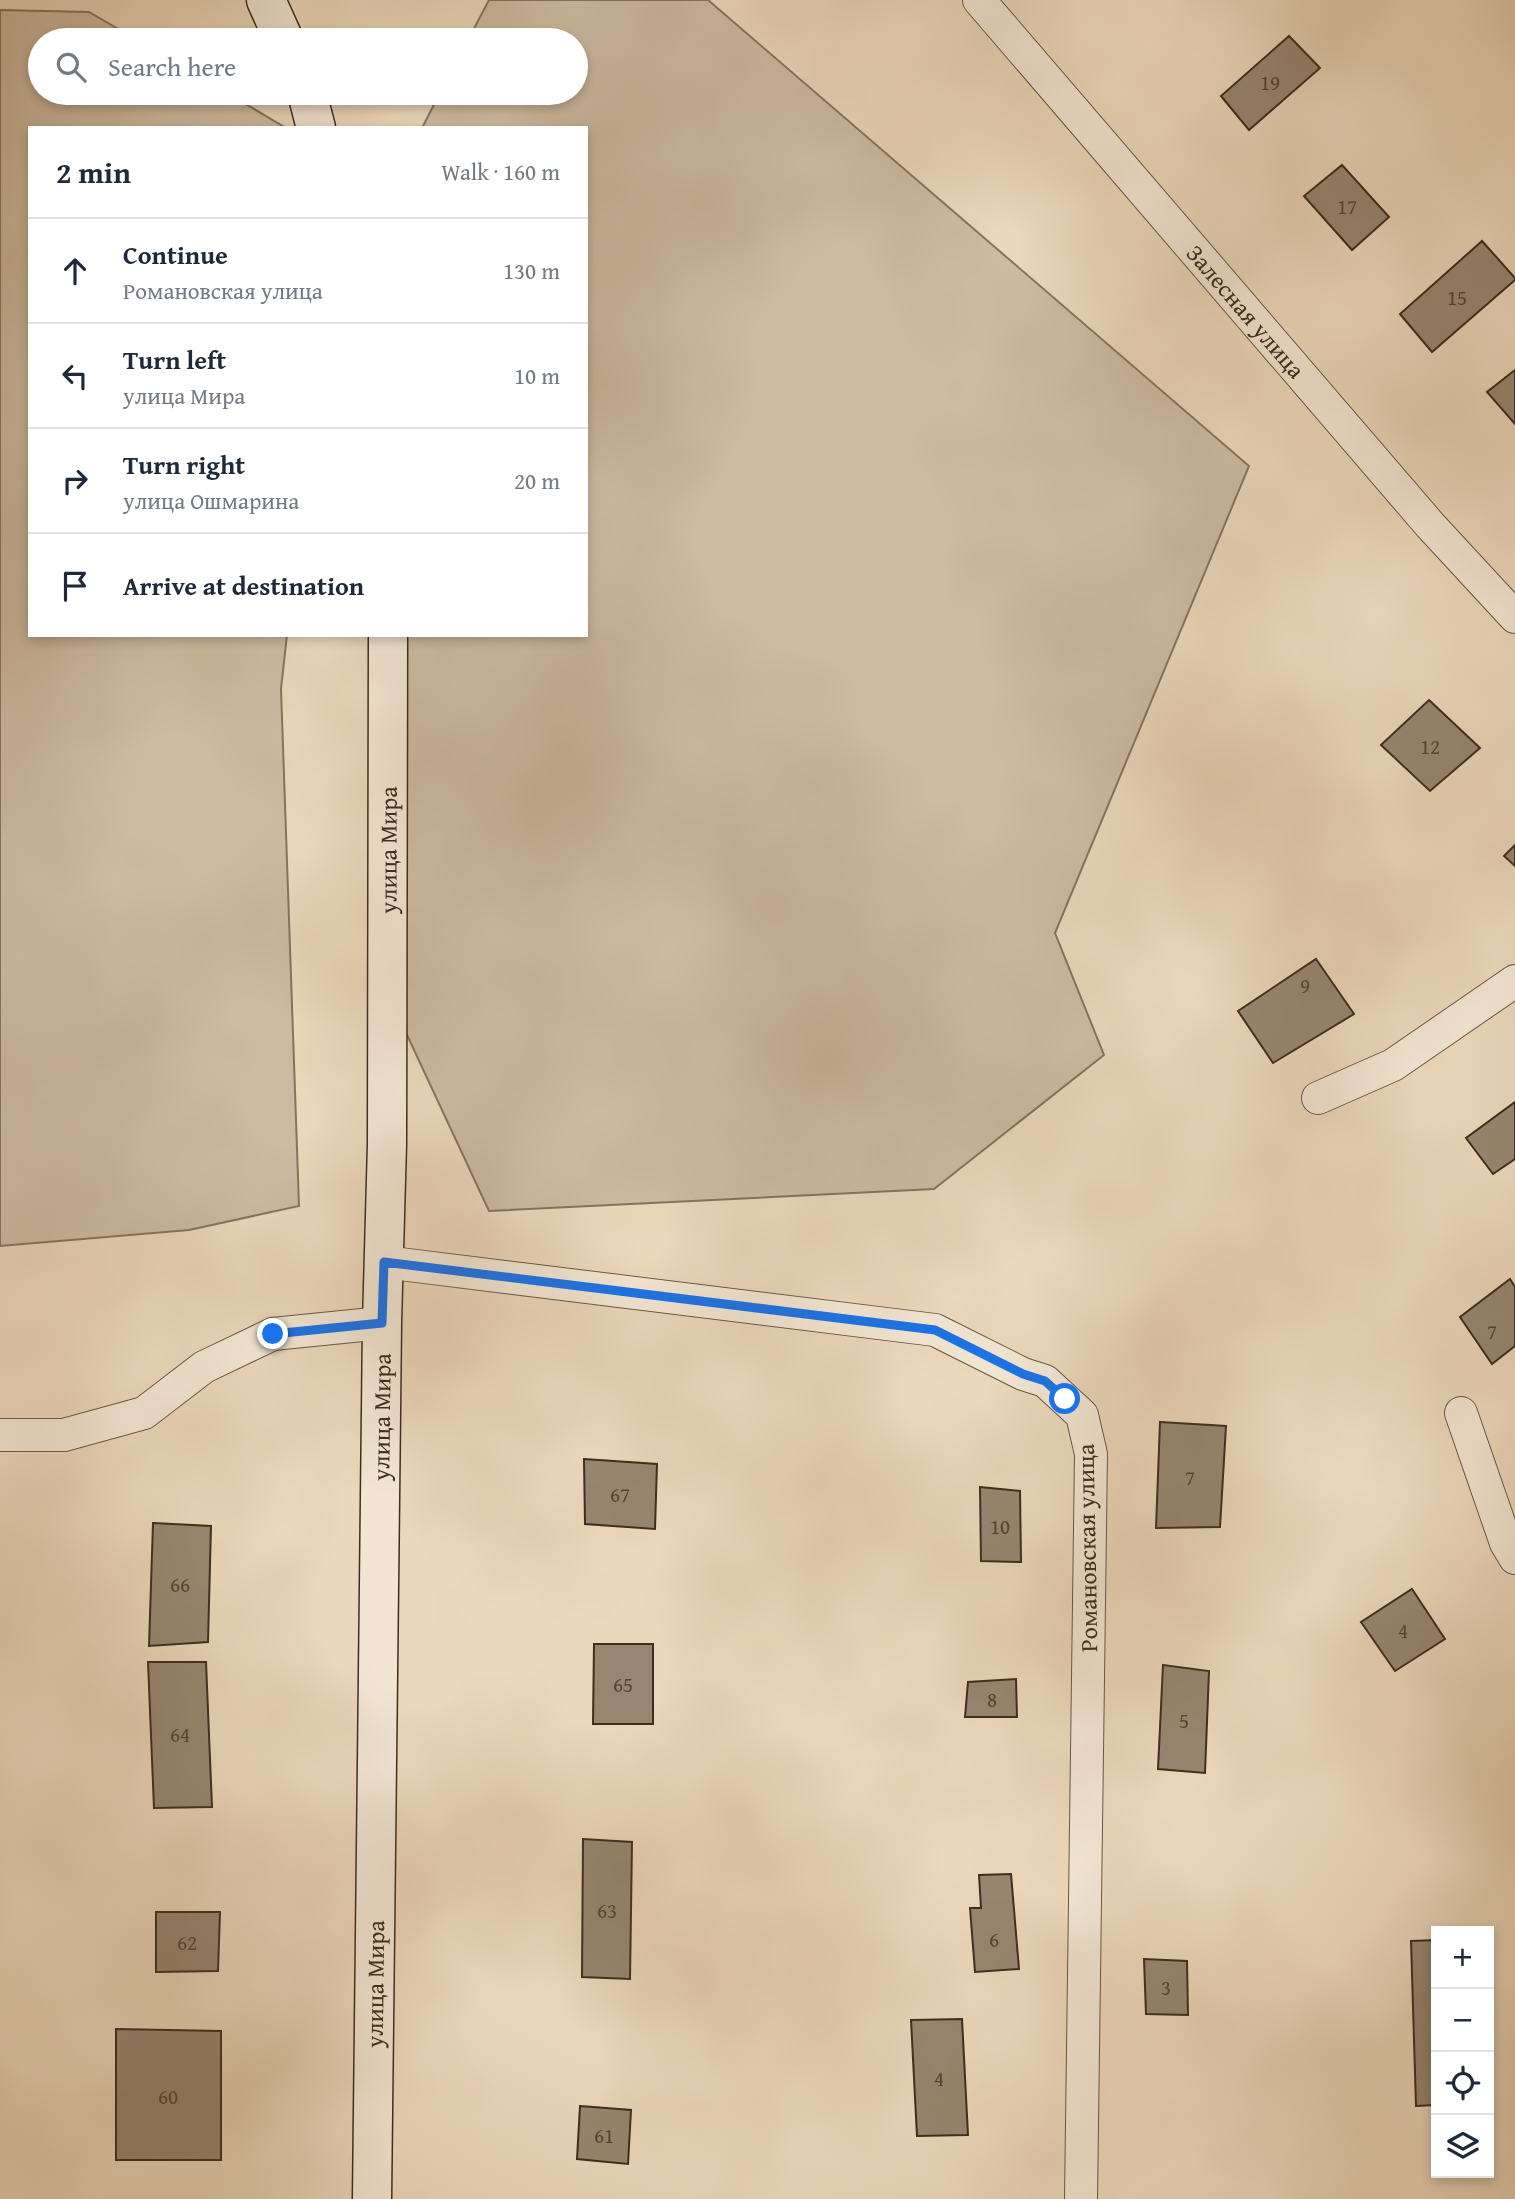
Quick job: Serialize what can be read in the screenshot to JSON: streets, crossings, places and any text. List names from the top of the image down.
{
  "streets": {
    "street": ["Залесная улица", "улица Мира", "Романовская улица"]
  },
  "crossings": [
    ["улица Мира", "Романовская улица"]
  ],
  "house_numbers": [
    "19",
    "17",
    "15",
    "12",
    "9",
    "7",
    "7",
    "67",
    "10",
    "66",
    "4",
    "65",
    "8",
    "5",
    "64",
    "63",
    "6",
    "62",
    "3",
    "4",
    "60",
    "61"
  ],
  "page": {
    "search": "Search here",
    "heading": ["2 min", "Walk · 160 m"],
    "list": [
      ["Continue", "Романовская улица", "130 m"],
      ["Turn left", "улица Мира", "10 m"],
      ["Turn right", "улица Ошмарина", "20 m"],
      "Arrive at destination"
    ],
    "map_buttons": ["+", "−"]
  }
}
